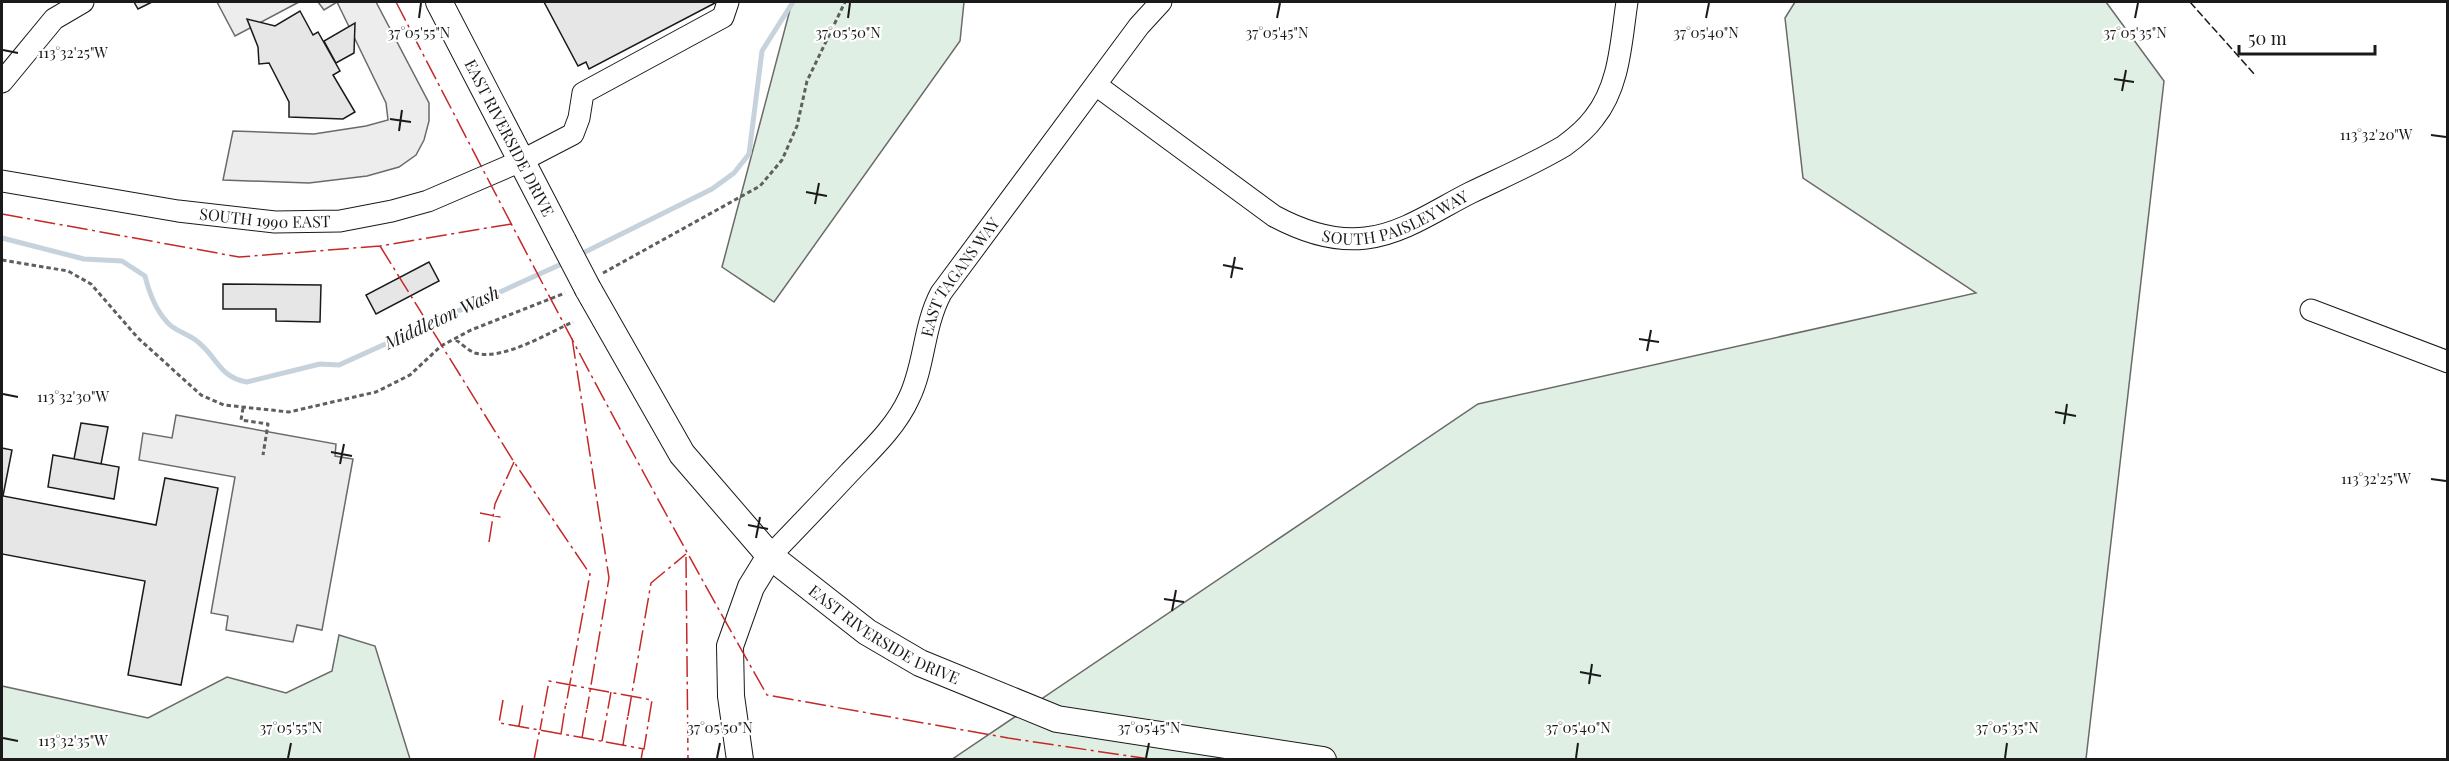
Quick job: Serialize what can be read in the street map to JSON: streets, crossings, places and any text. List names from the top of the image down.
{
  "streets": {
    "main road": ["EAST RIVERSIDE DRIVE"],
    "street": ["SOUTH PAISLEY WAY", "SOUTH 1990 EAST", "EAST TAGANS WAY"]
  },
  "crossings": [
    ["EAST RIVERSIDE DRIVE", "SOUTH 1990 EAST"],
    ["EAST RIVERSIDE DRIVE", "EAST TAGANS WAY"],
    ["SOUTH PAISLEY WAY", "EAST TAGANS WAY"]
  ],
  "water": ["Middleton Wash"],
  "scale_bar": "50 m",
  "coordinates": [
    "37°05'55\"N",
    "37°05'50\"N",
    "37°05'45\"N",
    "37°05'40\"N",
    "37°05'35\"N",
    "113°32'25\"W",
    "113°32'20\"W",
    "113°32'30\"W",
    "113°32'35\"W"
  ]
}
